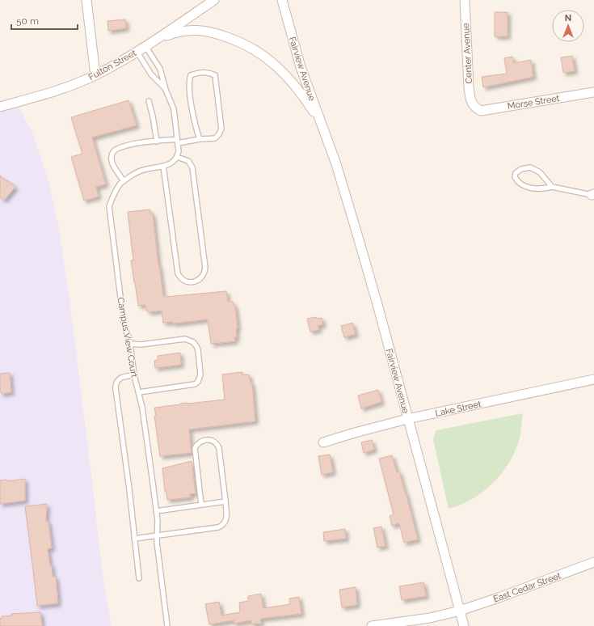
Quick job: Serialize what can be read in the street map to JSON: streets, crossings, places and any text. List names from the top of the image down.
{
  "streets": {
    "street": [
      "Center Avenue",
      "Fulton Street",
      "Fairview Avenue",
      "Morse Street",
      "Lake Street",
      "East Cedar Street"
    ],
    "lane": ["Campus View Court"]
  },
  "crossings": [
    ["Center Avenue", "Morse Street"],
    ["Fulton Street", "Fairview Avenue"],
    ["Fairview Avenue", "Lake Street"],
    ["Fairview Avenue", "East Cedar Street"]
  ],
  "scale_bar": "50 m",
  "north": "top"
}
